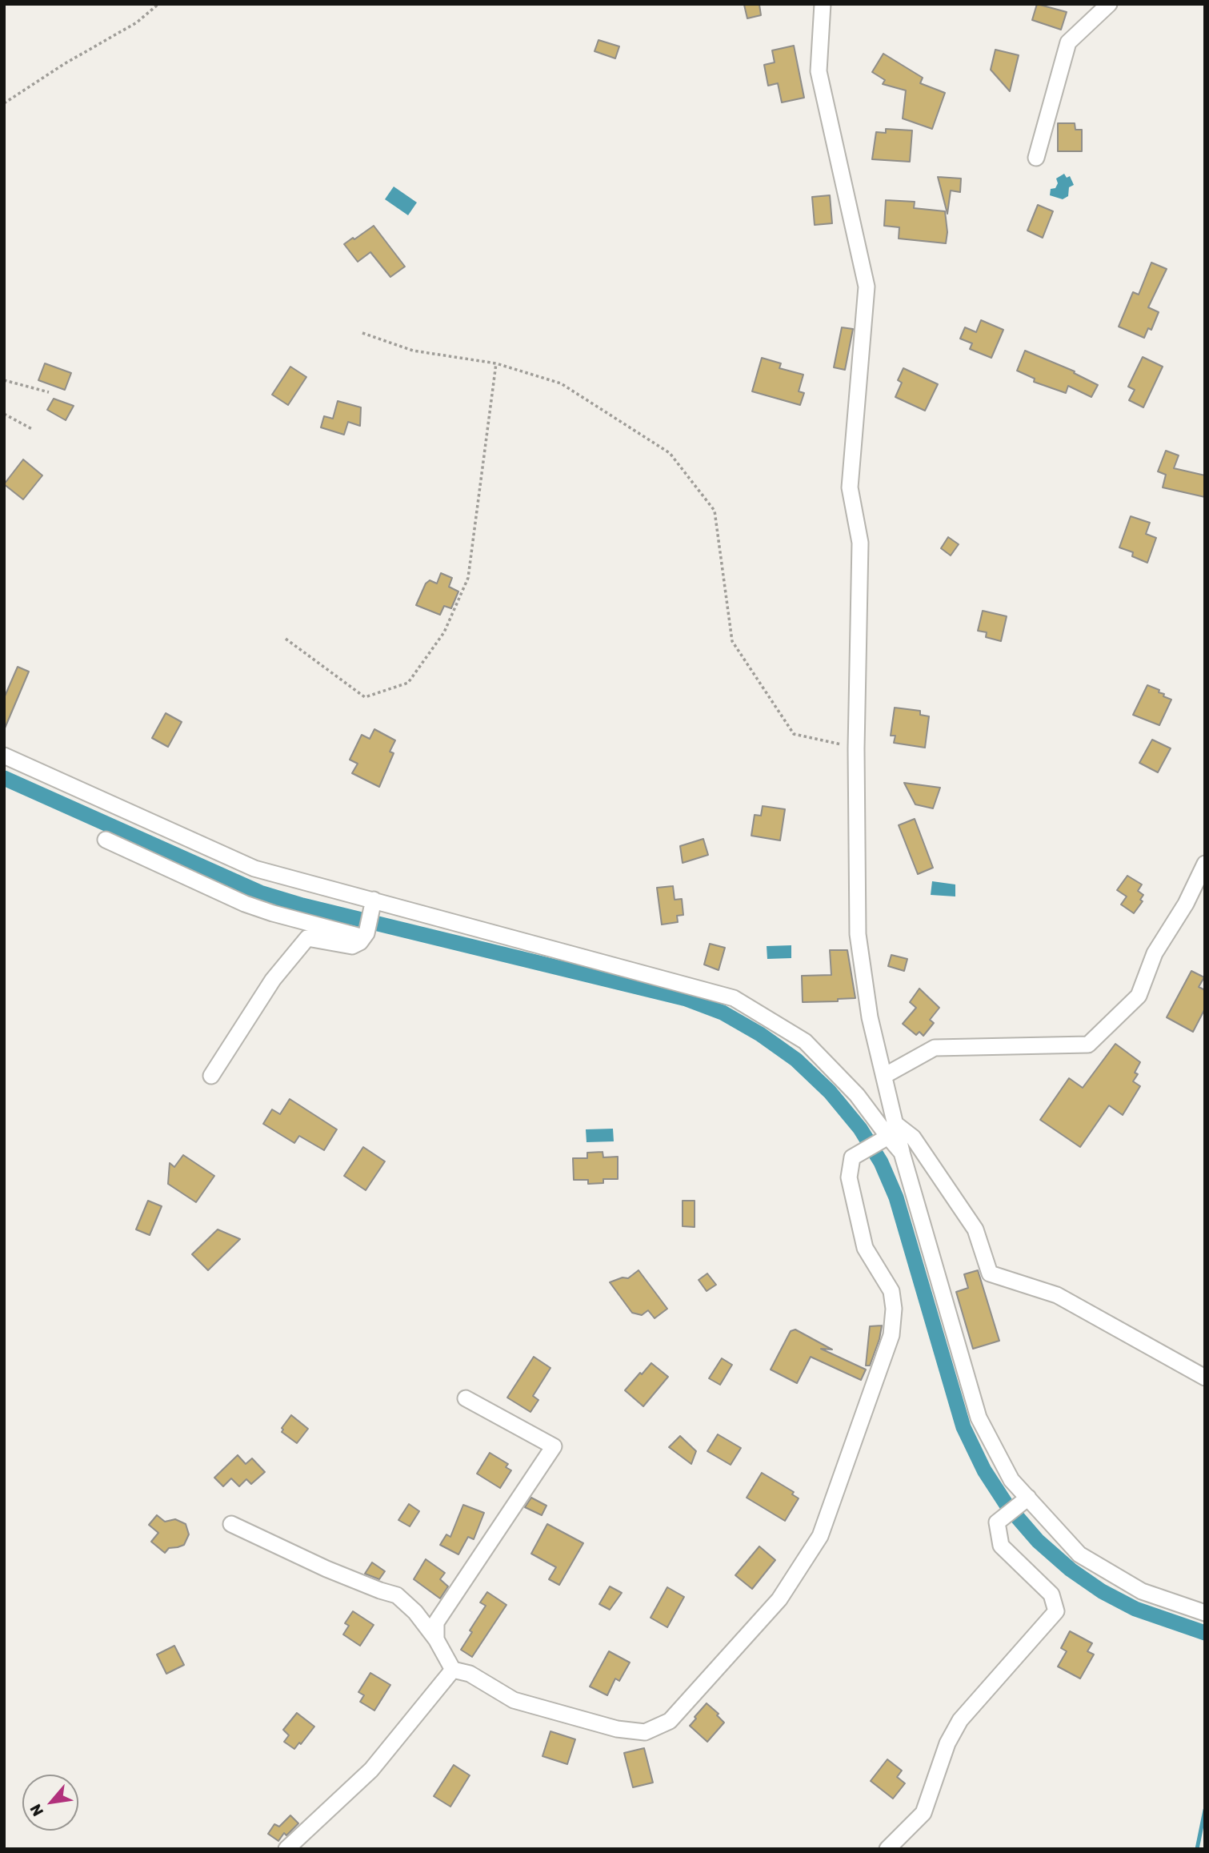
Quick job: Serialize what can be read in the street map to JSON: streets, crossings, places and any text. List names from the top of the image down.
{
  "north": "bottom left"
}
